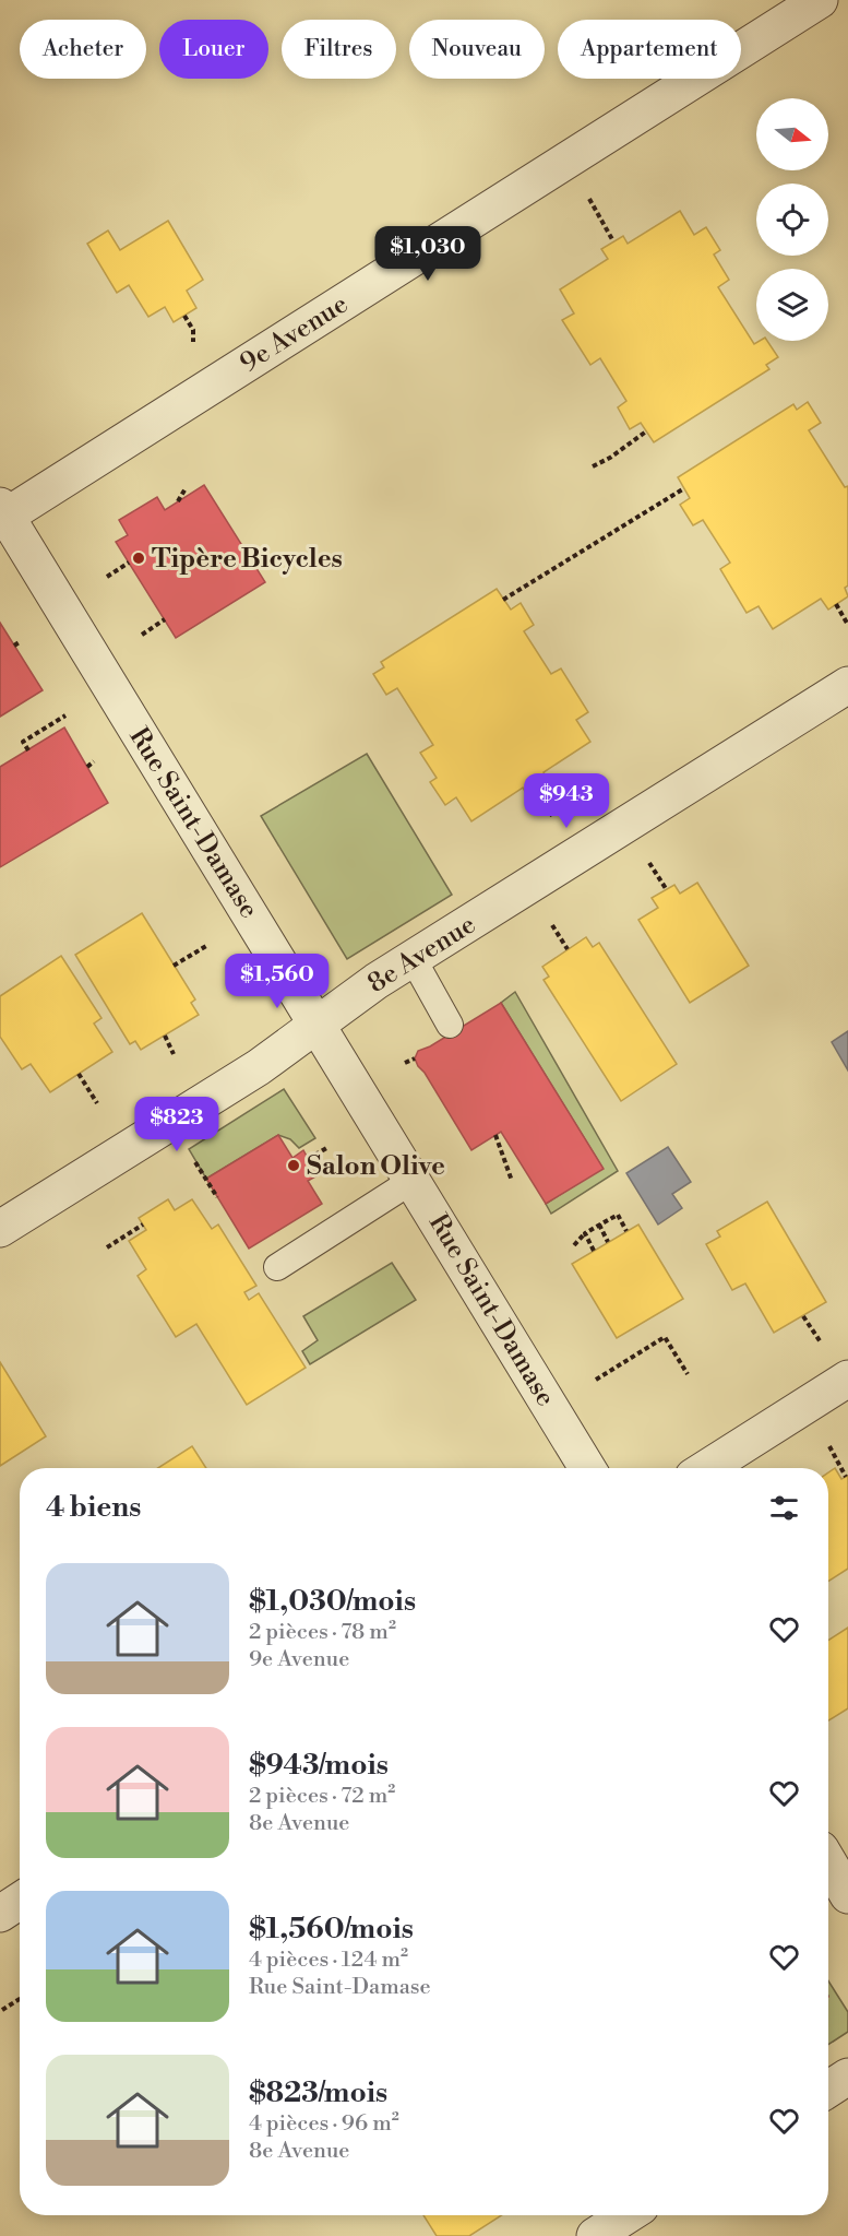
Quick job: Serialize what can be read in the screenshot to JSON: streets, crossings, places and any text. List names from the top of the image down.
{
  "streets": {
    "street": ["9e Avenue", "Rue Saint-Damase", "8e Avenue"]
  },
  "crossings": [
    ["9e Avenue", "Rue Saint-Damase"],
    ["Rue Saint-Damase", "8e Avenue"]
  ],
  "places": ["Tipère Bicycles", "Salon Olive"],
  "north": "right",
  "page": {
    "chip": [
      "Acheter",
      "Louer",
      "Filtres",
      "Nouveau",
      "Appartement"
    ],
    "price": [
      "$1,030",
      "$943",
      "$1,560",
      "$823"
    ],
    "heading": "4 biens",
    "list": [
      {
        "name": "$1,030/mois",
        "note": "2 pièces · 78 m² · 9e Avenue"
      },
      {
        "name": "$943/mois",
        "note": "2 pièces · 72 m² · 8e Avenue"
      },
      {
        "name": "$1,560/mois",
        "note": "4 pièces · 124 m² · Rue Saint-Damase"
      },
      {
        "name": "$823/mois",
        "note": "4 pièces · 96 m² · 8e Avenue"
      }
    ]
  }
}
